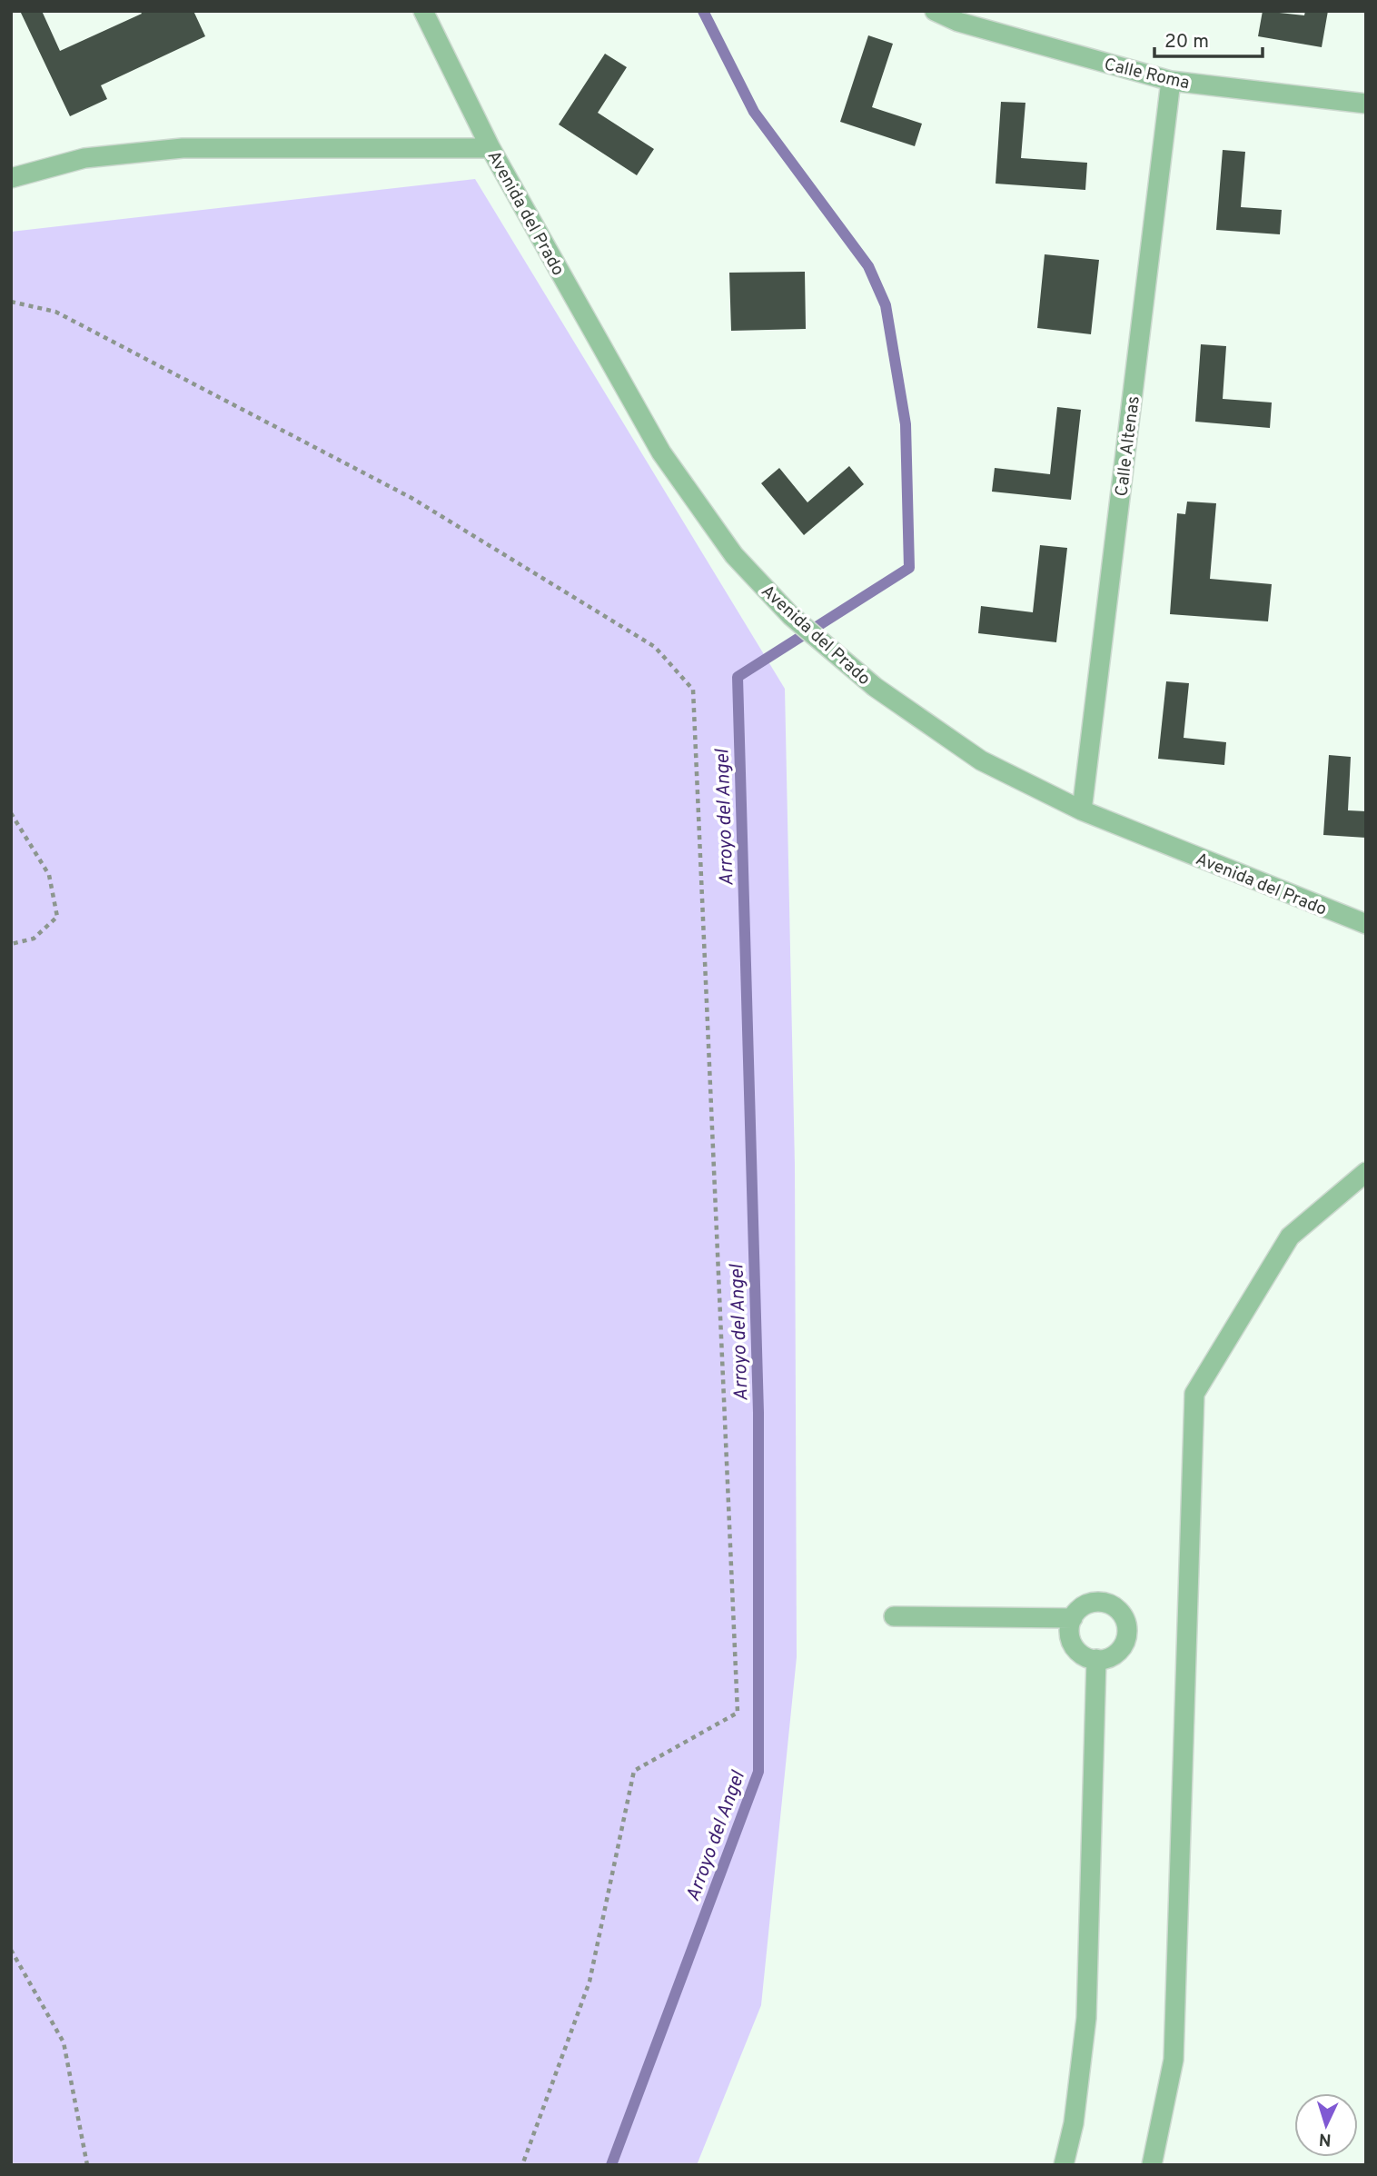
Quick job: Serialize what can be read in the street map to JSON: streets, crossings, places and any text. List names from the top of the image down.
{
  "streets": {
    "street": ["Calle Roma", "Avenida del Prado", "Calle Altenas"]
  },
  "crossings": [
    ["Calle Roma", "Calle Altenas"],
    ["Avenida del Prado", "Calle Altenas"]
  ],
  "water": ["Arroyo del Angel"],
  "scale_bar": "20 m",
  "north": "bottom"
}
